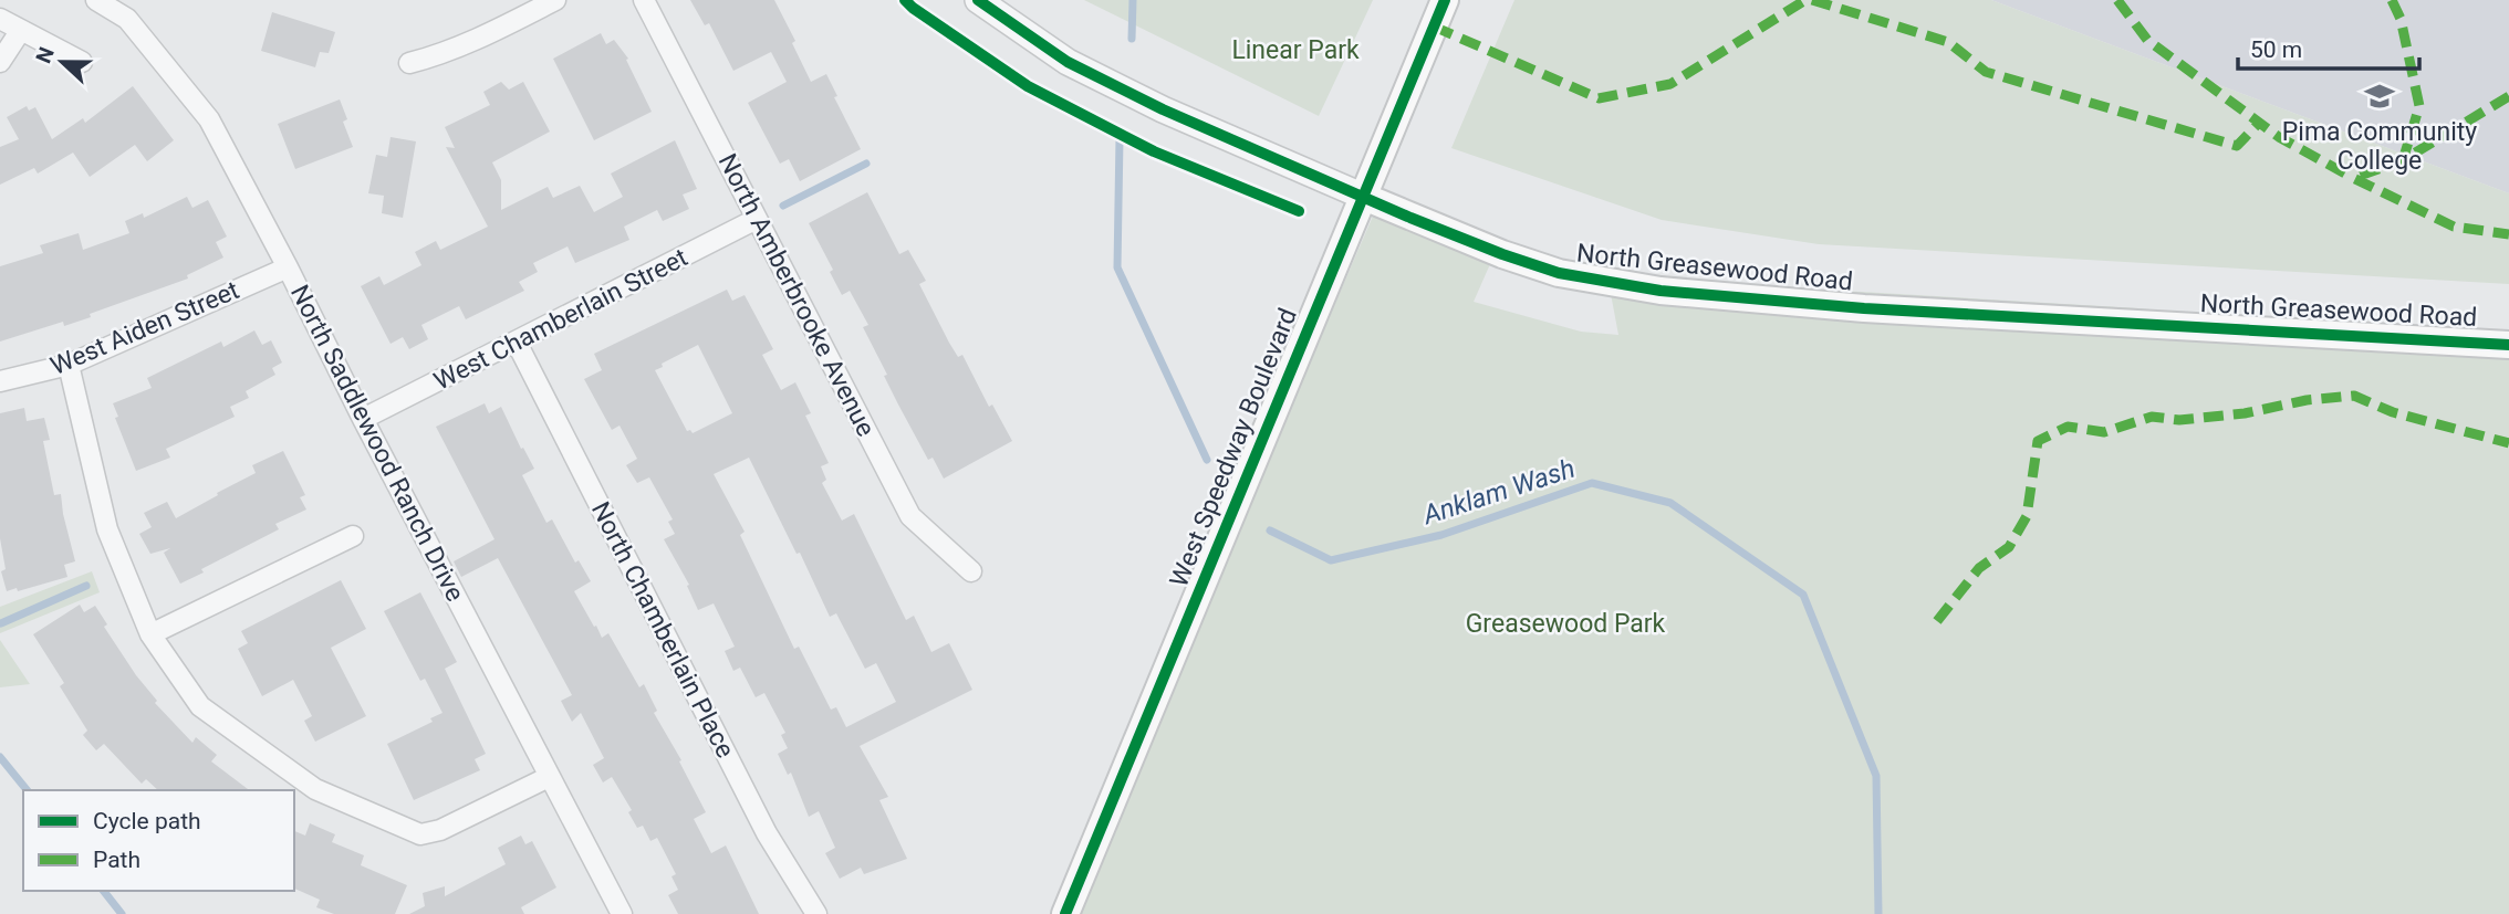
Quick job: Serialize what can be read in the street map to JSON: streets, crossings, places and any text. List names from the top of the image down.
{
  "streets": {
    "main road": ["North Greasewood Road", "West Speedway Boulevard"],
    "street": [
      "North Amberbrooke Avenue",
      "West Chamberlain Street",
      "West Aiden Street",
      "North Saddlewood Ranch Drive",
      "North Chamberlain Place"
    ]
  },
  "crossings": [
    ["North Greasewood Road", "West Speedway Boulevard"],
    ["North Amberbrooke Avenue", "West Chamberlain Street"],
    ["West Chamberlain Street", "North Saddlewood Ranch Drive"],
    ["West Chamberlain Street", "North Chamberlain Place"],
    ["West Aiden Street", "North Saddlewood Ranch Drive"]
  ],
  "water": ["Anklam Wash"],
  "parks": ["Linear Park", "Greasewood Park"],
  "places": {
    "school or university": ["Pima Community College"]
  },
  "legend": ["Cycle path", "Path"],
  "scale_bar": "50 m",
  "north": "left"
}
